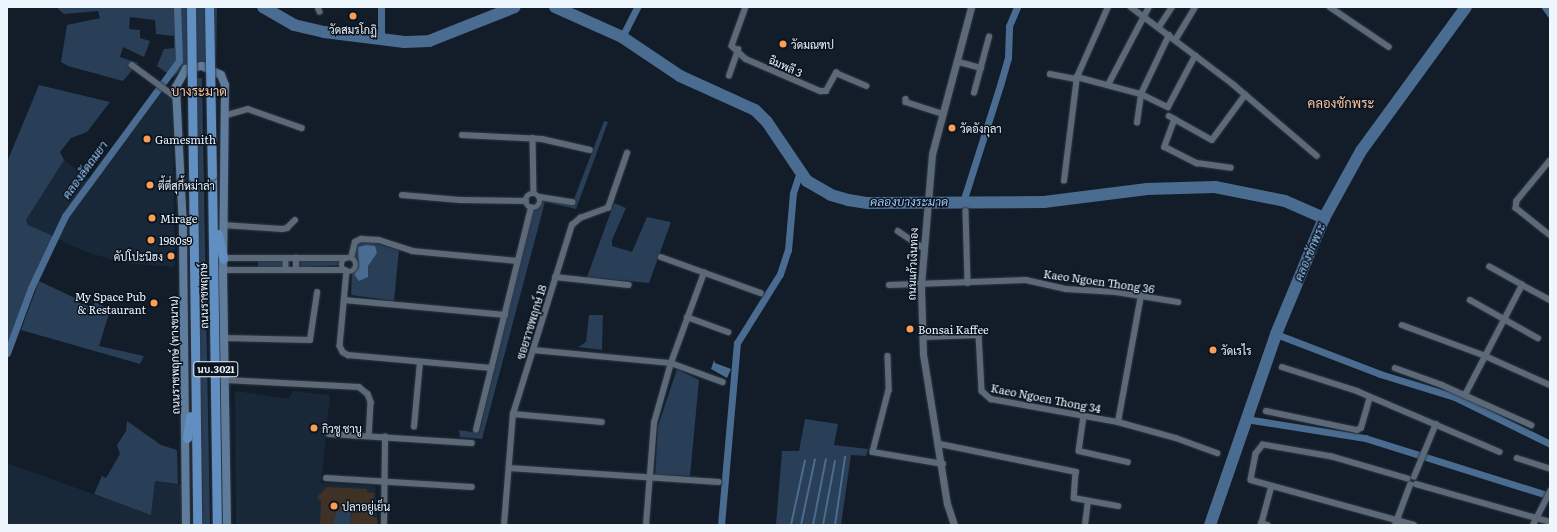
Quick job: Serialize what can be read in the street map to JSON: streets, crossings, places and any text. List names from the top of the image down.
{
  "streets": {
    "main road": ["ถนนราชพฤกษ์", "ถนนราชพฤกษ์ (ทางขนาน)", "นบ.3021"],
    "street": [
      "ฉิมพลี 3",
      "ถนนแก้วเงินทอง",
      "Kaeo Ngoen Thong 36",
      "ซอยราชพฤกษ์ 18",
      "Kaeo Ngoen Thong 34"
    ]
  },
  "crossings": [
    ["ถนนแก้วเงินทอง", "Kaeo Ngoen Thong 36"],
    ["ถนนแก้วเงินทอง", "Kaeo Ngoen Thong 34"]
  ],
  "districts": ["บางระมาด", "คลองชักพระ"],
  "water": ["คลองลัดถมยา", "คลองบางระมาด", "คลองชักพระ"],
  "places": [
    "วัดสมรโกฏิ",
    "วัดมณฑป",
    "วัดอังกุลา",
    "Gamesmith",
    "ตี้ตี่สุกี้หม่าล่า",
    "Mirage",
    "1980s9",
    "คัปโปะนิฮง",
    "My Space Pub & Restaurant",
    "Bonsai Kaffee",
    "วัดเรไร",
    "กิวชู ชาบู",
    "ปลาอยู่เย็น"
  ]
}
